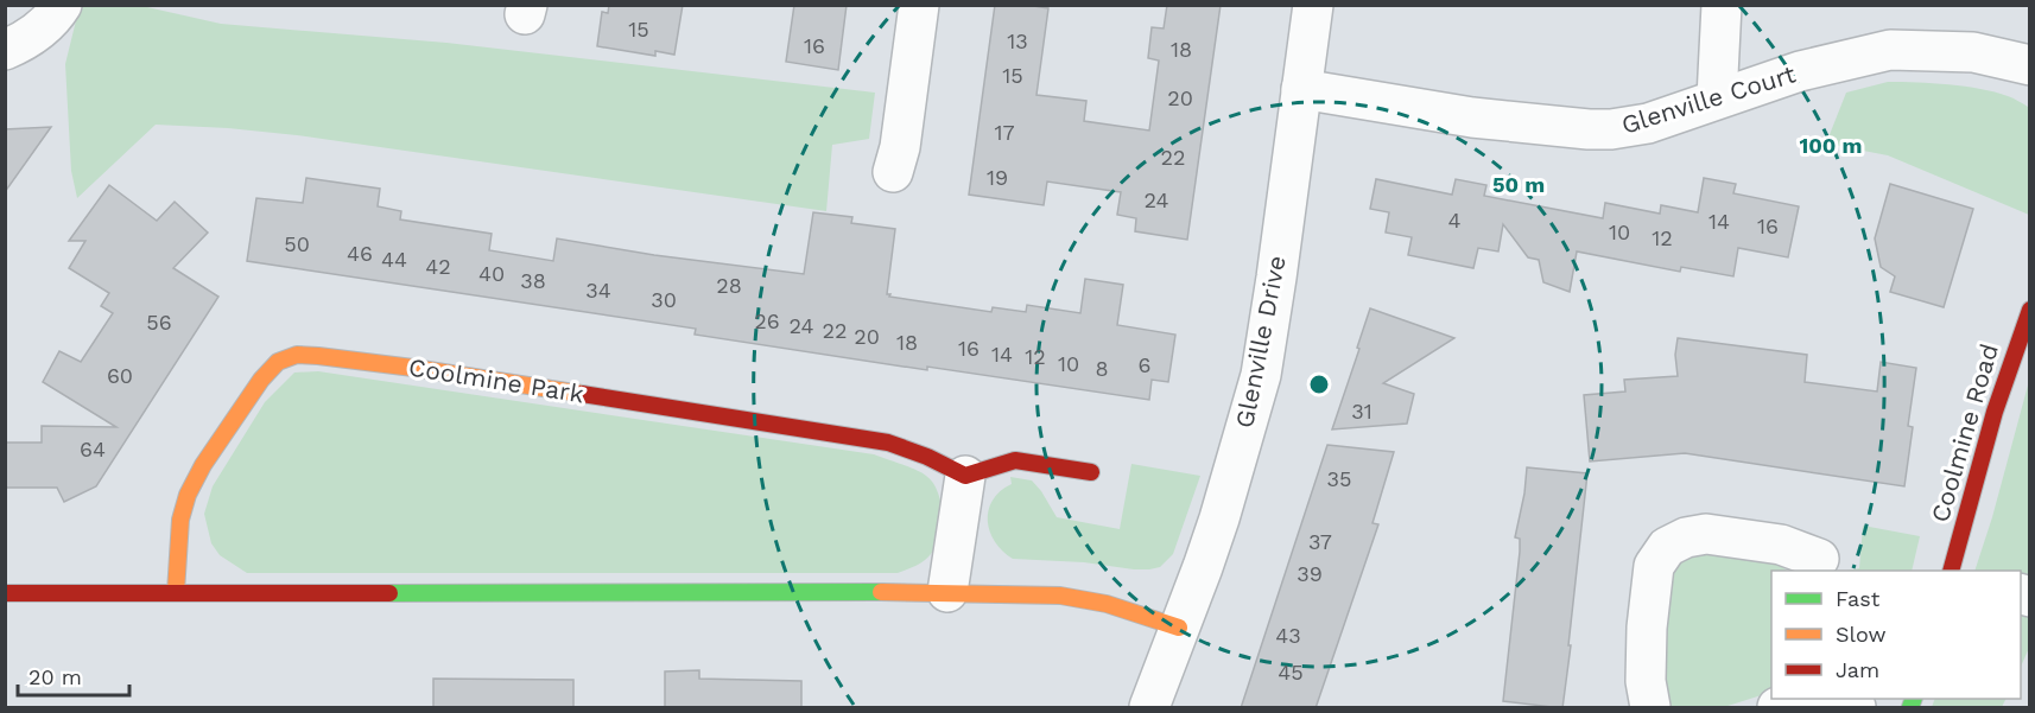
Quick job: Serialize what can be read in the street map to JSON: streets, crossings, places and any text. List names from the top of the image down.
{
  "streets": {
    "street": [
      "Glenville Court",
      "Glenville Drive",
      "Coolmine Park",
      "Coolmine Road"
    ]
  },
  "crossings": [
    ["Glenville Court", "Glenville Drive"]
  ],
  "house_numbers": [
    "15",
    "13",
    "16",
    "18",
    "15",
    "20",
    "17",
    "22",
    "19",
    "24",
    "4",
    "14",
    "16",
    "10",
    "12",
    "50",
    "46",
    "44",
    "42",
    "40",
    "38",
    "28",
    "34",
    "30",
    "26",
    "56",
    "24",
    "22",
    "20",
    "18",
    "16",
    "14",
    "12",
    "10",
    "6",
    "8",
    "60",
    "31",
    "64",
    "35",
    "37",
    "39",
    "43",
    "45"
  ],
  "legend": ["Fast", "Slow", "Jam"],
  "scale_bar": "20 m",
  "rings": ["100 m", "50 m"]
}
